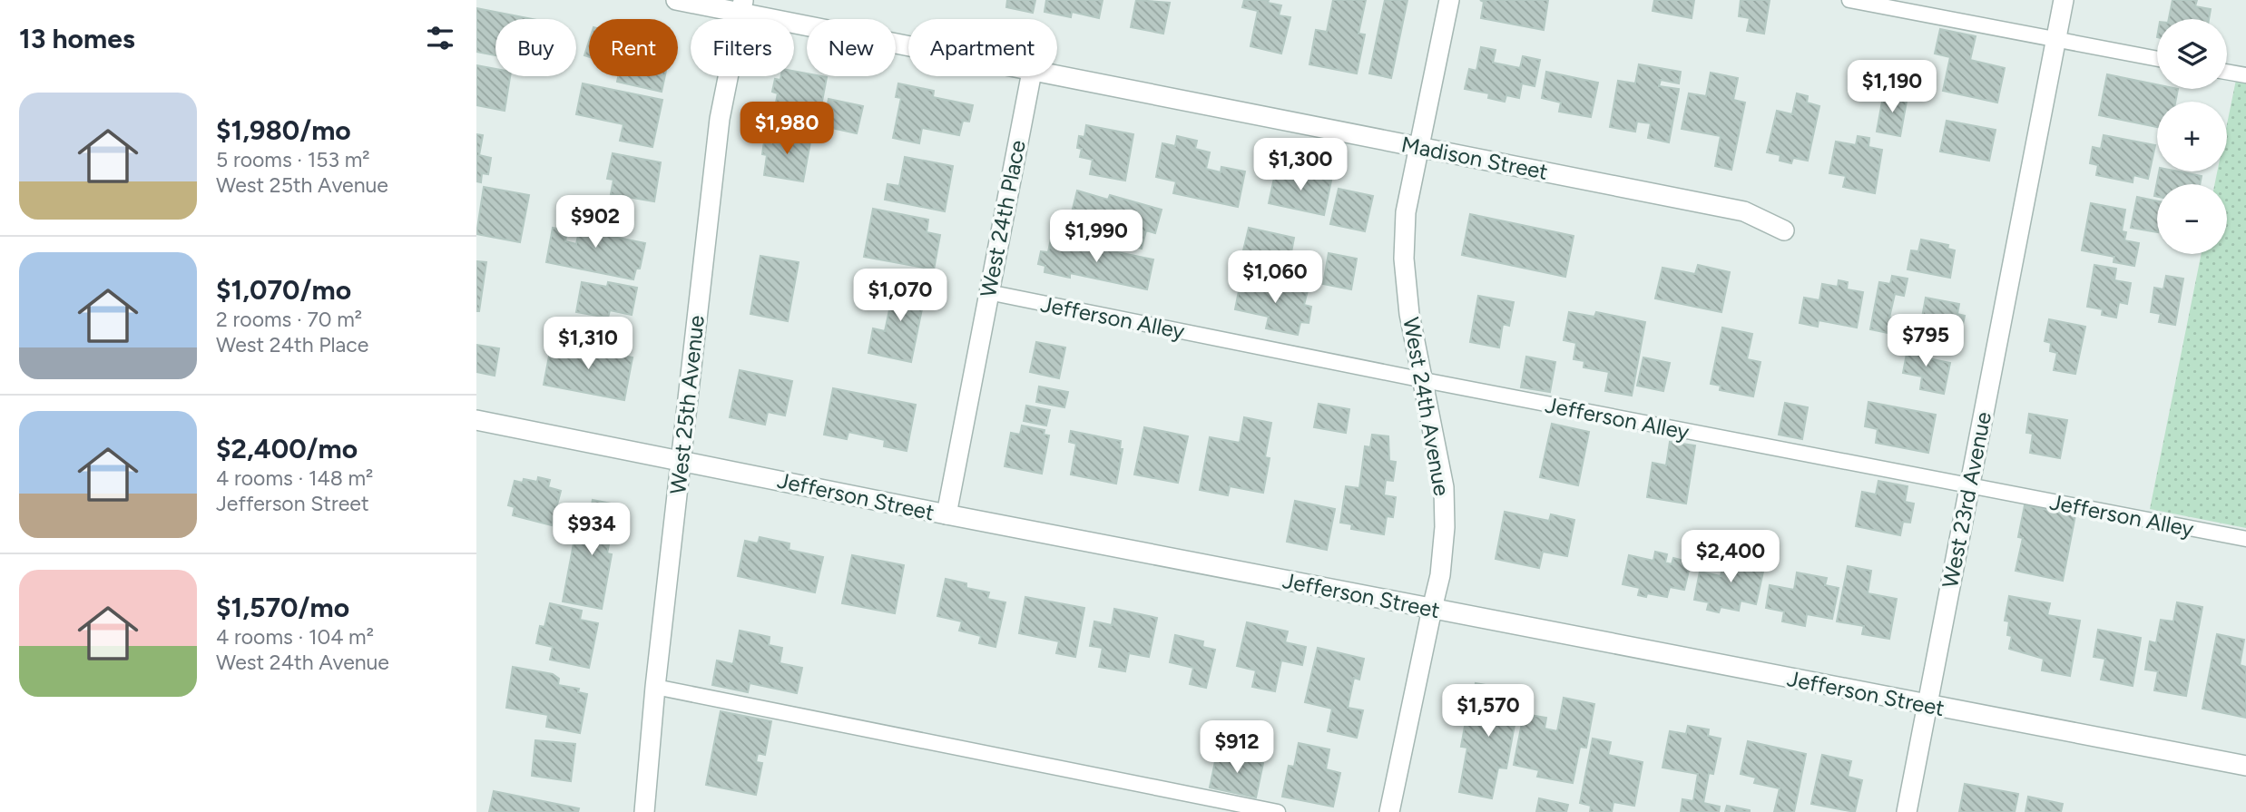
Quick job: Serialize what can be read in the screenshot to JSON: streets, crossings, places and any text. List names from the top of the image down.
{
  "streets": {
    "street": [
      "Madison Street",
      "West 24th Place",
      "West 25th Avenue",
      "West 24th Avenue",
      "Jefferson Street",
      "West 23rd Avenue"
    ],
    "lane": ["Jefferson Alley"]
  },
  "crossings": [
    ["Madison Street", "West 25th Avenue"],
    ["Madison Street", "West 24th Avenue"],
    ["West 24th Place", "Jefferson Alley"],
    ["West 24th Place", "Jefferson Street"],
    ["Jefferson Alley", "West 24th Avenue"],
    ["Jefferson Alley", "West 23rd Avenue"],
    ["West 25th Avenue", "Jefferson Street"],
    ["West 24th Avenue", "Jefferson Street"],
    ["Jefferson Street", "West 23rd Avenue"]
  ],
  "page": {
    "heading": "13 homes",
    "map_buttons": ["+", "−"],
    "chip": [
      "Buy",
      "Rent",
      "Filters",
      "New",
      "Apartment"
    ],
    "price": [
      "$1,190",
      "$1,980",
      "$1,300",
      "$902",
      "$1,990",
      "$1,060",
      "$1,070",
      "$795",
      "$1,310",
      "$934",
      "$2,400",
      "$1,570",
      "$912"
    ],
    "list": [
      {
        "name": "$1,980/mo",
        "note": "5 rooms · 153 m² · West 25th Avenue"
      },
      {
        "name": "$1,070/mo",
        "note": "2 rooms · 70 m² · West 24th Place"
      },
      {
        "name": "$2,400/mo",
        "note": "4 rooms · 148 m² · Jefferson Street"
      },
      {
        "name": "$1,570/mo",
        "note": "4 rooms · 104 m² · West 24th Avenue"
      }
    ]
  }
}
